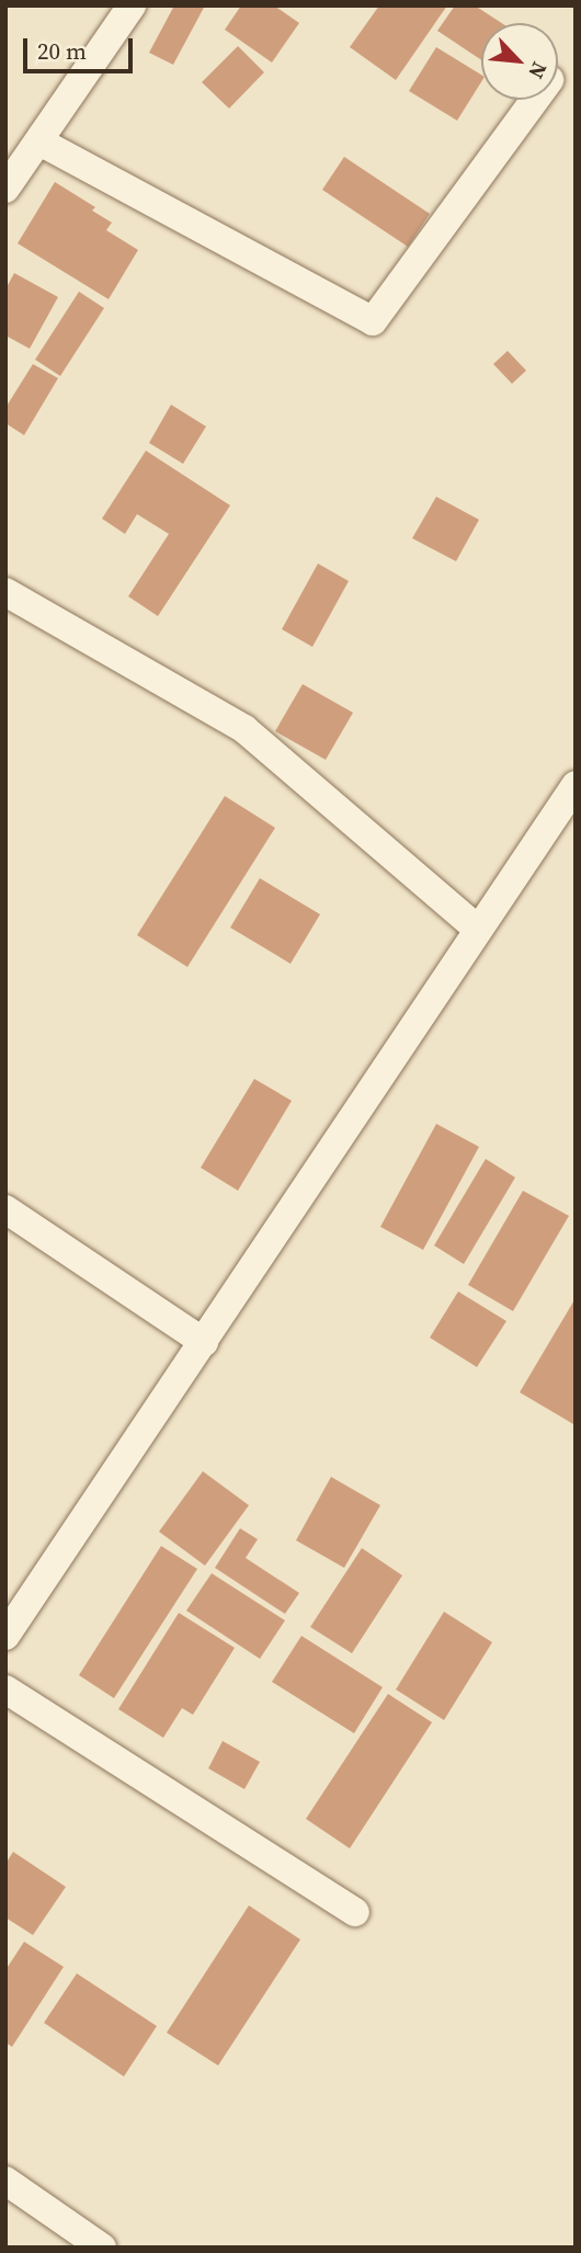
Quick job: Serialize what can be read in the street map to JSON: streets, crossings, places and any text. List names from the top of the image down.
{
  "scale_bar": "20 m",
  "north": "bottom right"
}
